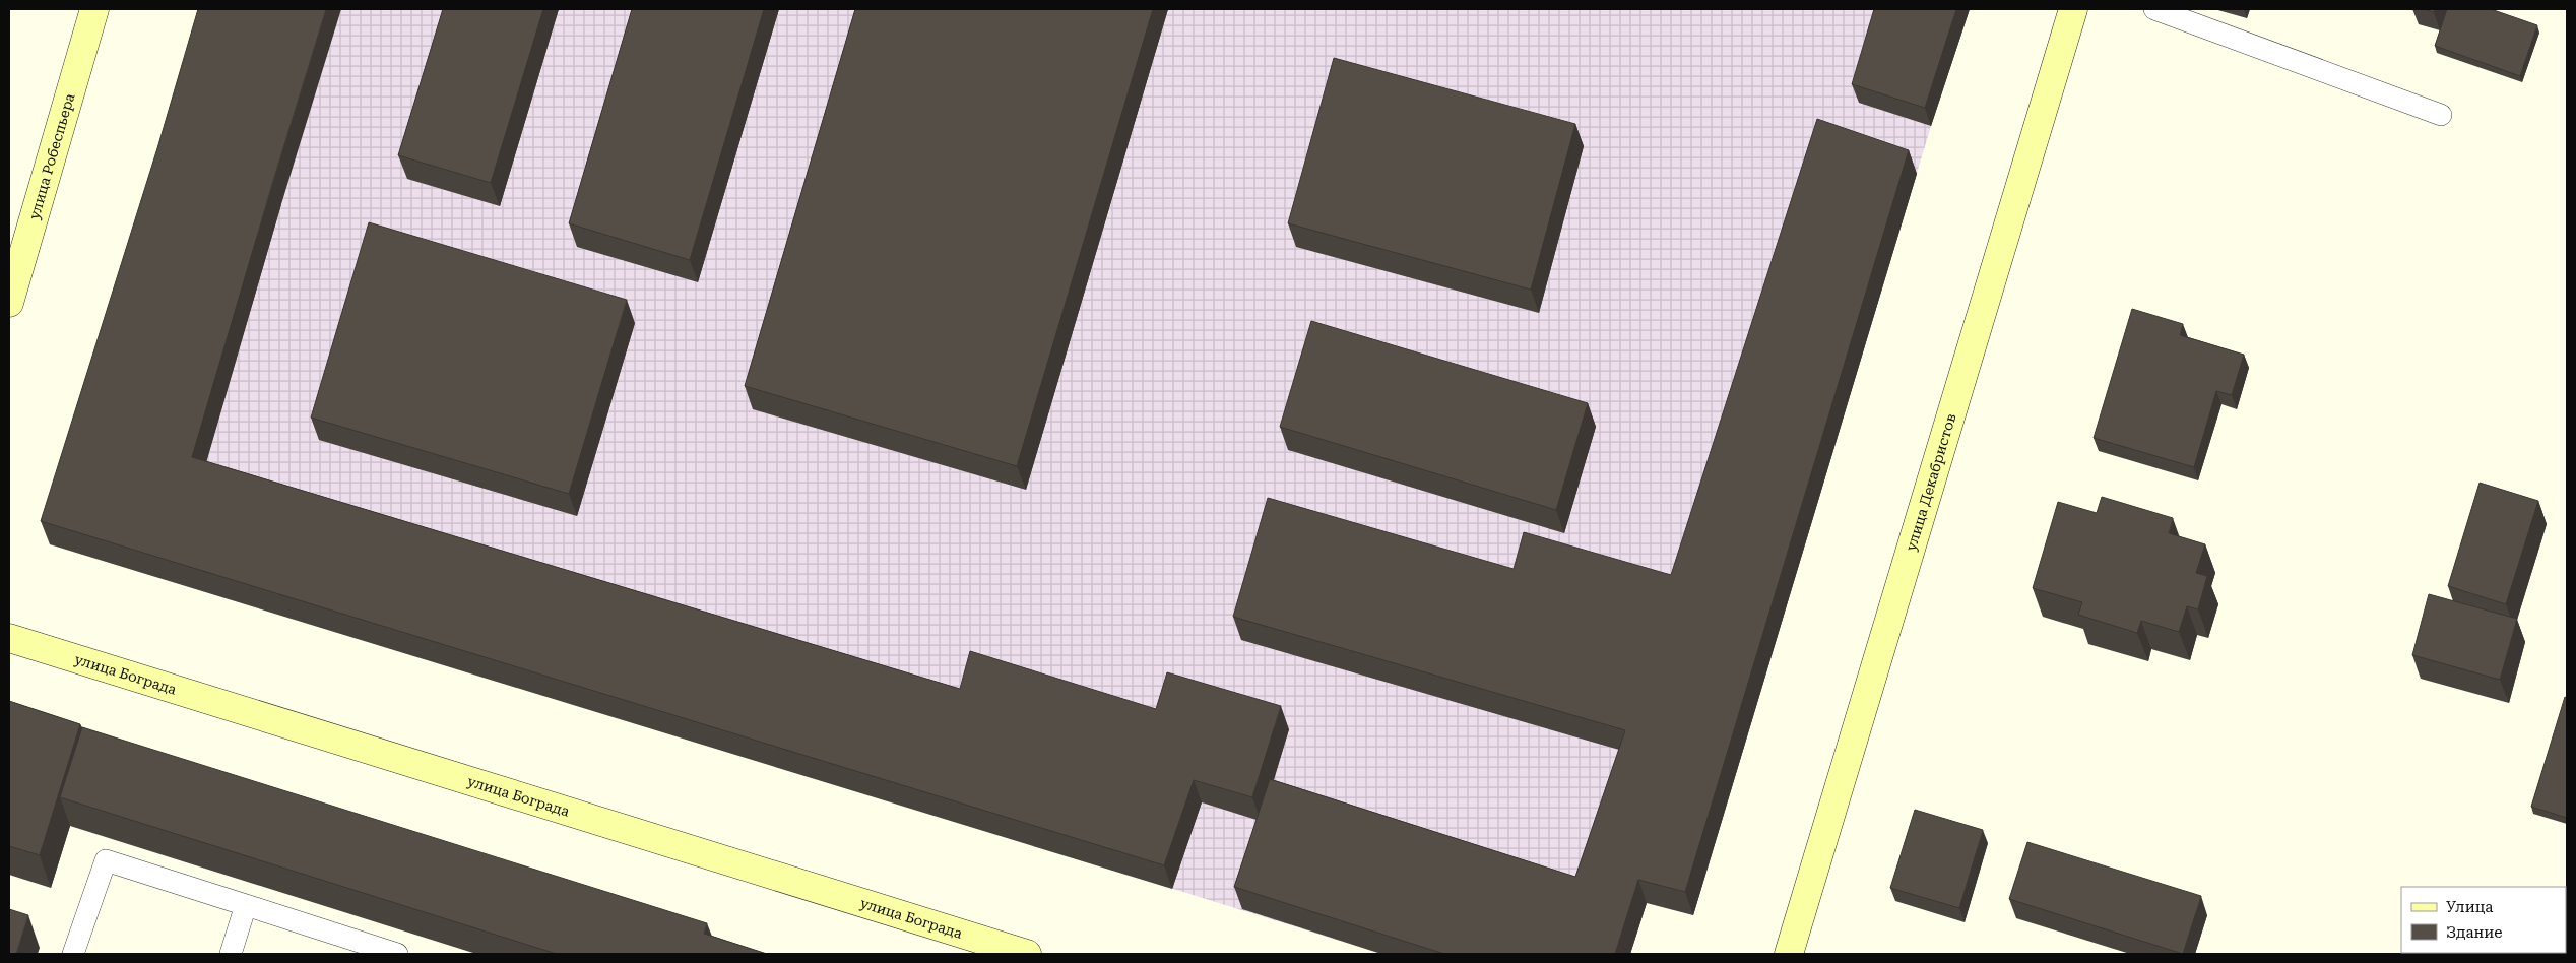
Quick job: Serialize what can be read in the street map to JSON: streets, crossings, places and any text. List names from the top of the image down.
{
  "streets": {
    "main road": ["улица Робеспьера", "улица Декабристов", "улица Бограда"]
  },
  "legend": ["Улица", "Здание"]
}
